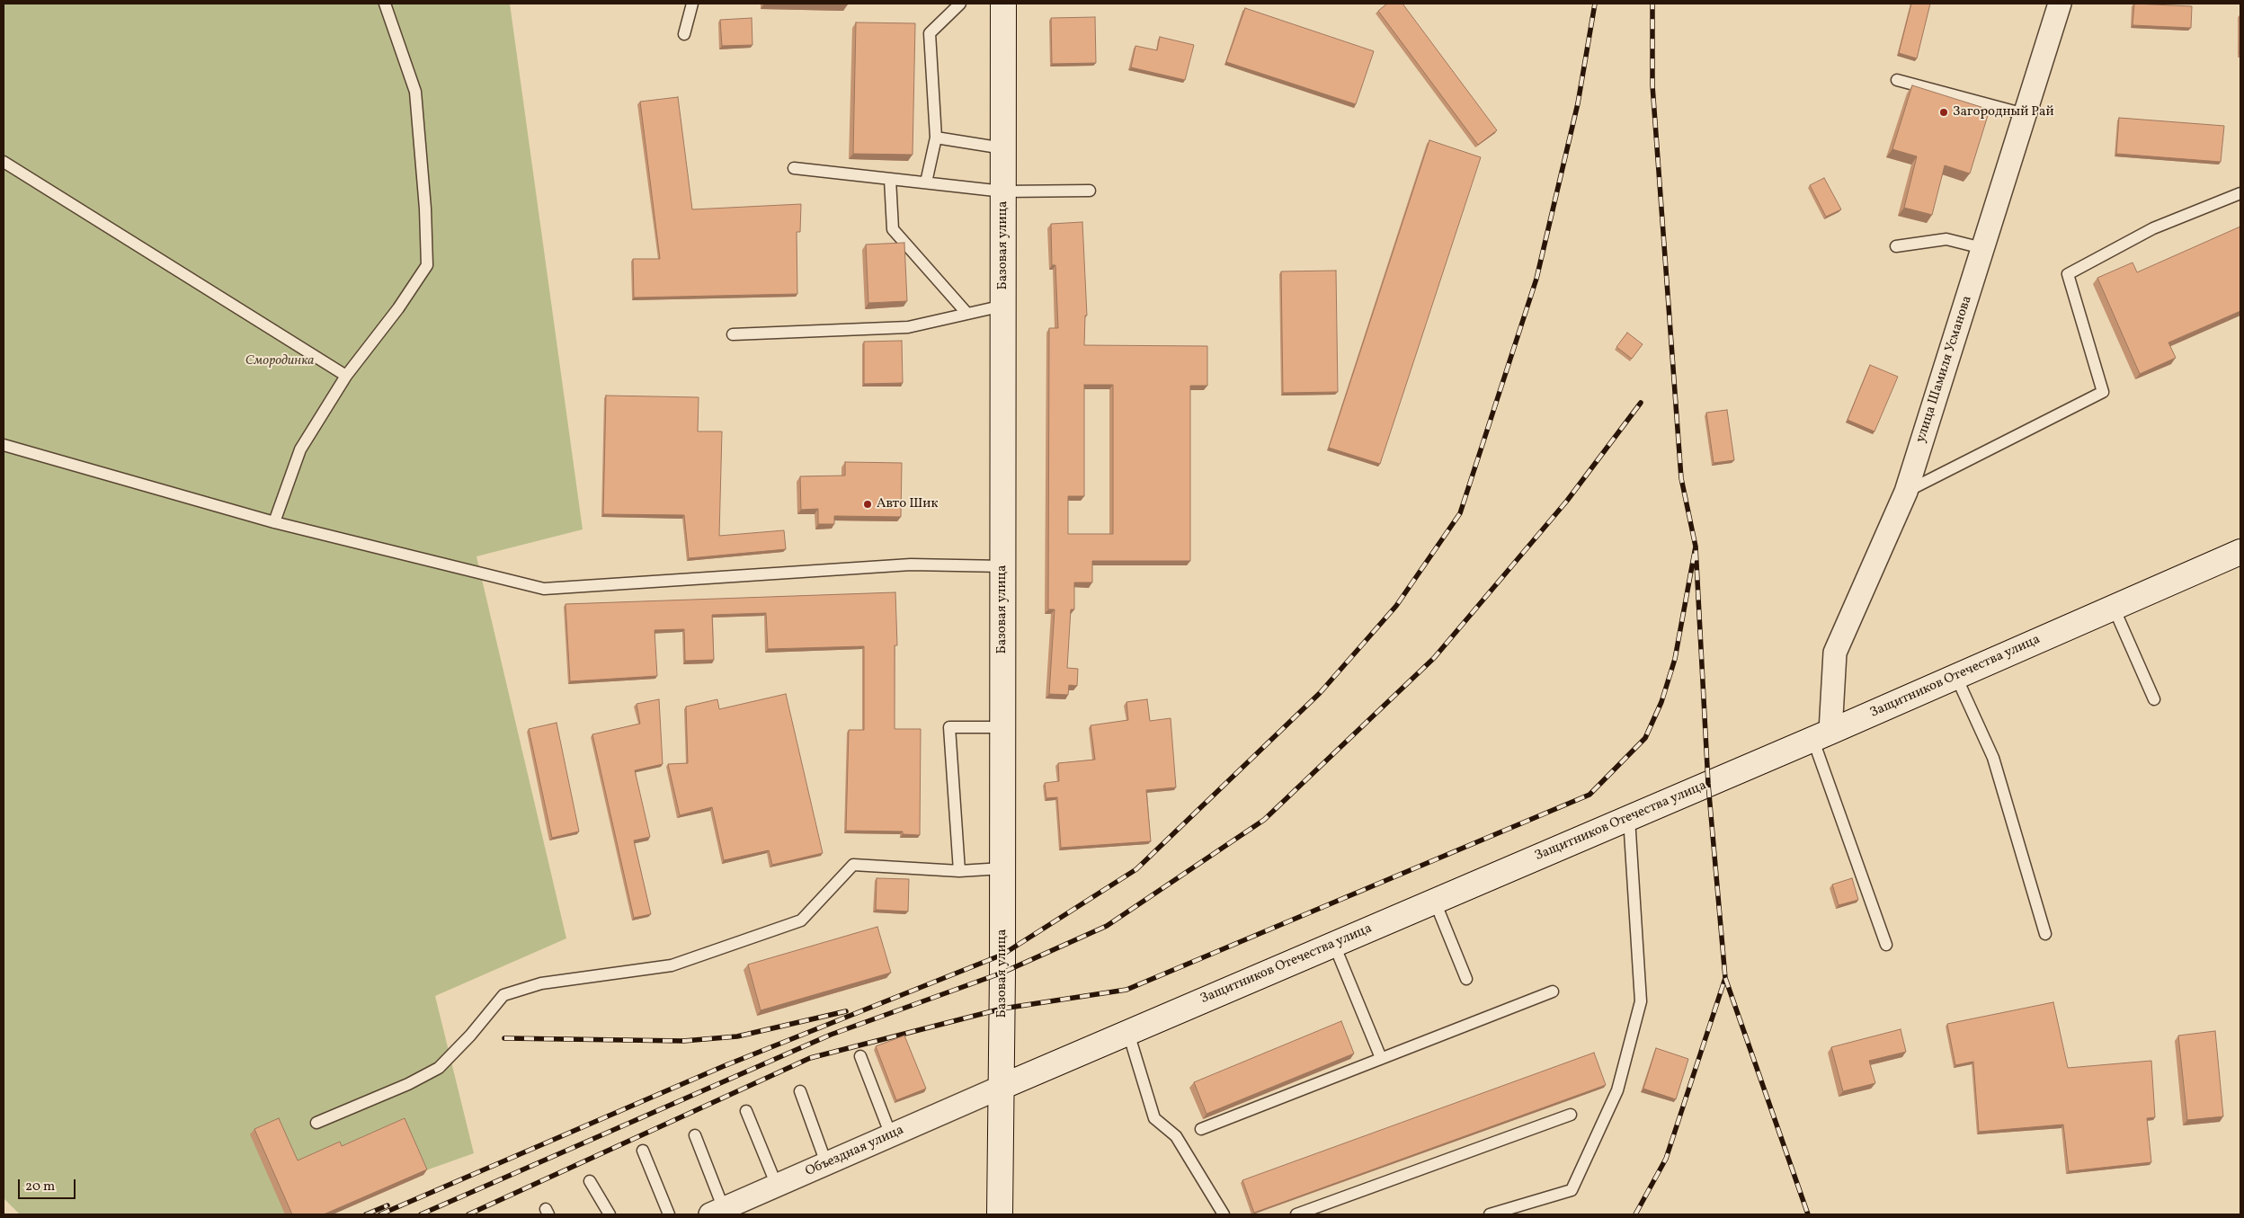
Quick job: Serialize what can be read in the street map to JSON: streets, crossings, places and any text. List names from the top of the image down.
{
  "streets": {
    "main road": ["Базовая улица", "Защитников Отечества улица"],
    "street": ["улица Шамиля Усманова", "Объездная улица"]
  },
  "crossings": [
    ["Базовая улица", "Защитников Отечества улица"],
    ["Базовая улица", "Объездная улица"],
    ["улица Шамиля Усманова", "Защитников Отечества улица"],
    ["Защитников Отечества улица", "Объездная улица"]
  ],
  "parks": ["Смородинка"],
  "places": ["Загородный Рай", "Авто Шик"],
  "scale_bar": "20 m"
}
